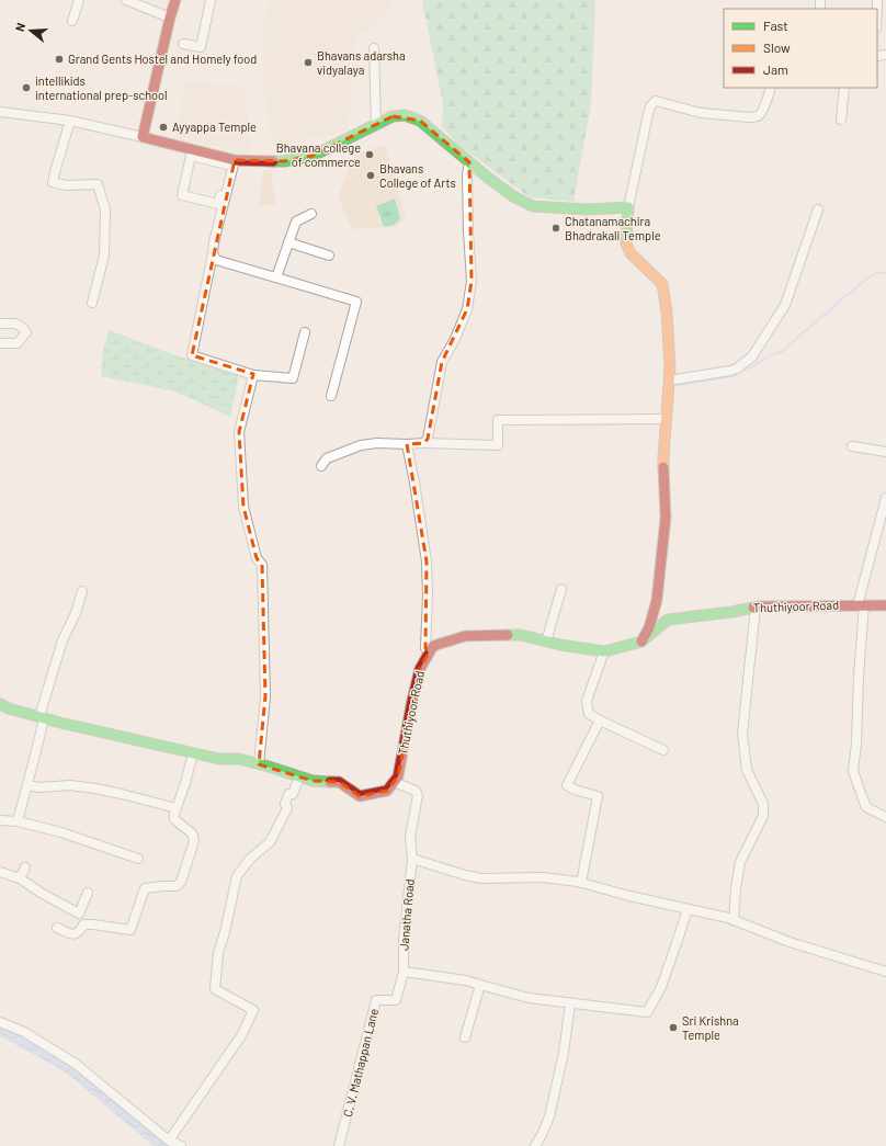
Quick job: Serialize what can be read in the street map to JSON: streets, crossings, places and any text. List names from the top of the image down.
{
  "streets": {
    "street": ["Thuthiyoor Road", "Janatha Road", "C. V. Mathappan Lane"]
  },
  "crossings": [
    ["Thuthiyoor Road", "Janatha Road"],
    ["Janatha Road", "C. V. Mathappan Lane"]
  ],
  "places": [
    "Grand Gents Hostel and Homely food",
    "Bhavans adarsha vidyalaya",
    "intellikids international prep-school",
    "Ayyappa Temple",
    "Bhavana college of commerce",
    "Bhavans College of Arts",
    "Chatanamachira Bhadrakali Temple",
    "Sri Krishna Temple"
  ],
  "legend": ["Fast", "Slow", "Jam"],
  "north": "left"
}
